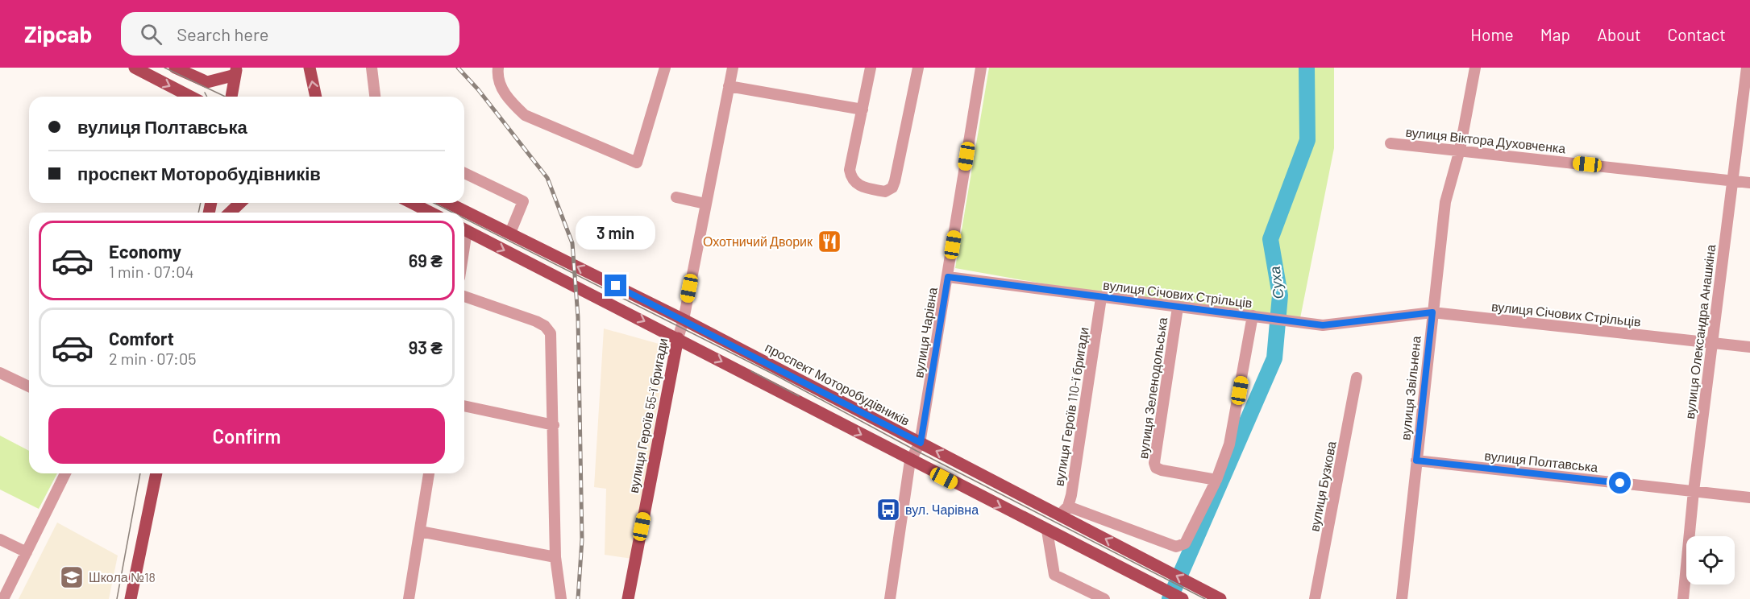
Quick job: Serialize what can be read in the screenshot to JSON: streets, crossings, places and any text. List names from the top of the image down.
{
  "streets": {
    "main road": ["проспект Моторобудівників", "вулиця Героїв 55-ї бригади"],
    "street": [
      "вулиця Віктора Духовченка",
      "вулиця Січових Стрільців",
      "вулиця Олександра Анашкіна",
      "вулиця Чарівна",
      "вулиця Зеленодольська",
      "вулиця Звільнена",
      "вулиця Героїв 110-ї бригади",
      "вулиця Полтавська",
      "вулиця Бузкова"
    ]
  },
  "crossings": [
    ["вулиця Віктора Духовченка", "вулиця Олександра Анашкіна"],
    ["вулиця Віктора Духовченка", "вулиця Звільнена"],
    ["вулиця Січових Стрільців", "вулиця Олександра Анашкіна"],
    ["вулиця Січових Стрільців", "вулиця Чарівна"],
    ["вулиця Січових Стрільців", "вулиця Зеленодольська"],
    ["вулиця Січових Стрільців", "вулиця Звільнена"],
    ["вулиця Січових Стрільців", "вулиця Героїв 110-ї бригади"],
    ["вулиця Олександра Анашкіна", "вулиця Полтавська"],
    ["вулиця Чарівна", "проспект Моторобудівників"],
    ["проспект Моторобудівників", "вулиця Героїв 110-ї бригади"],
    ["проспект Моторобудівників", "вулиця Героїв 55-ї бригади"],
    ["вулиця Звільнена", "вулиця Полтавська"]
  ],
  "water": ["Суха"],
  "places": {
    "restaurant": ["Охотничий Дворик"],
    "bus stop": ["вул. Чарівна"],
    "school or university": ["Школа №18"]
  },
  "page": {
    "header": "Zipcab",
    "search": "Search here",
    "nav": [
      "Home",
      "Map",
      "About",
      "Contact"
    ],
    "banner": ["вулиця Полтавська", "проспект Моторобудівників"],
    "bubble": "3 min",
    "list": [
      {
        "name": "Economy",
        "note": "1 min · 07:04",
        "value": "69 ₴"
      },
      {
        "name": "Comfort",
        "note": "2 min · 07:05",
        "value": "93 ₴"
      }
    ],
    "buttons": "Confirm"
  }
}
